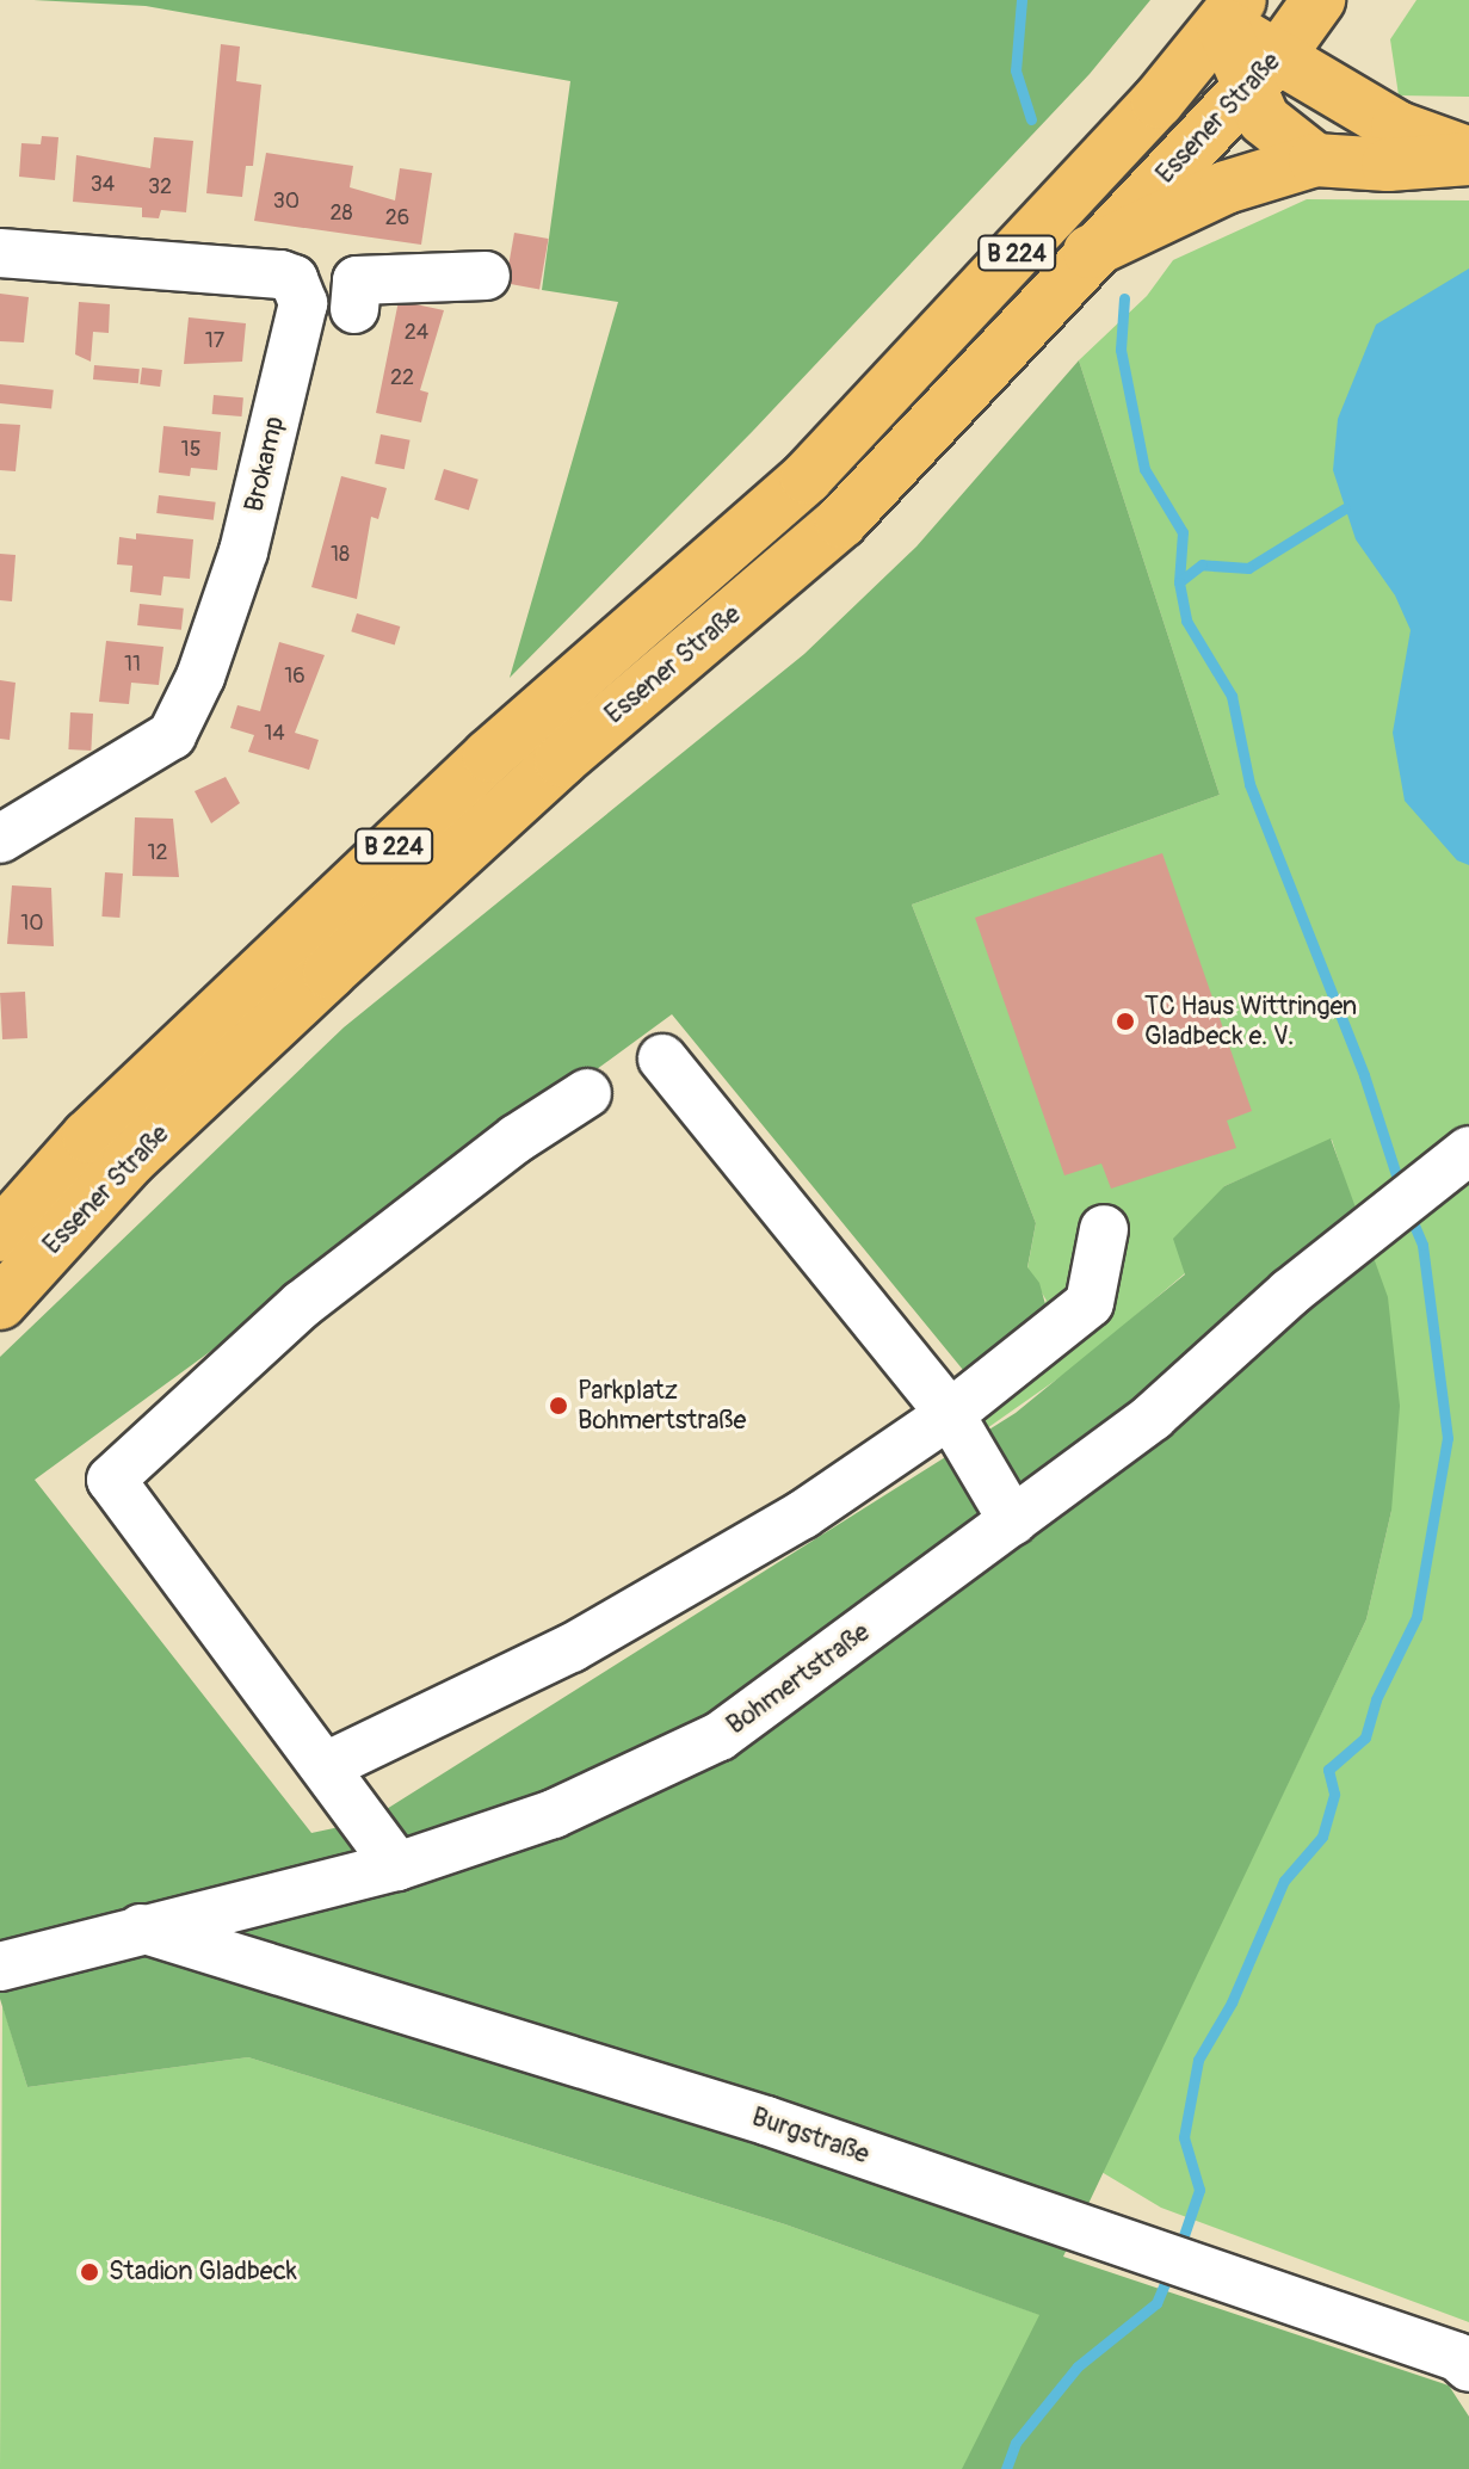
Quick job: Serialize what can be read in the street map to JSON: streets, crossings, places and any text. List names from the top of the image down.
{
  "streets": {
    "main road": ["Essener Straße", "B 224"],
    "street": ["Brokamp", "Bohmertstraße", "Burgstraße"]
  },
  "crossings": [
    ["Bohmertstraße", "Burgstraße"]
  ],
  "places": ["TC Haus Wittringen Gladbeck e. V.", "Parkplatz Bohmertstraße", "Stadion Gladbeck"],
  "house_numbers": [
    "34",
    "32",
    "30",
    "28",
    "26",
    "24",
    "17",
    "22",
    "15",
    "18",
    "11",
    "16",
    "14",
    "12",
    "10"
  ]
}
